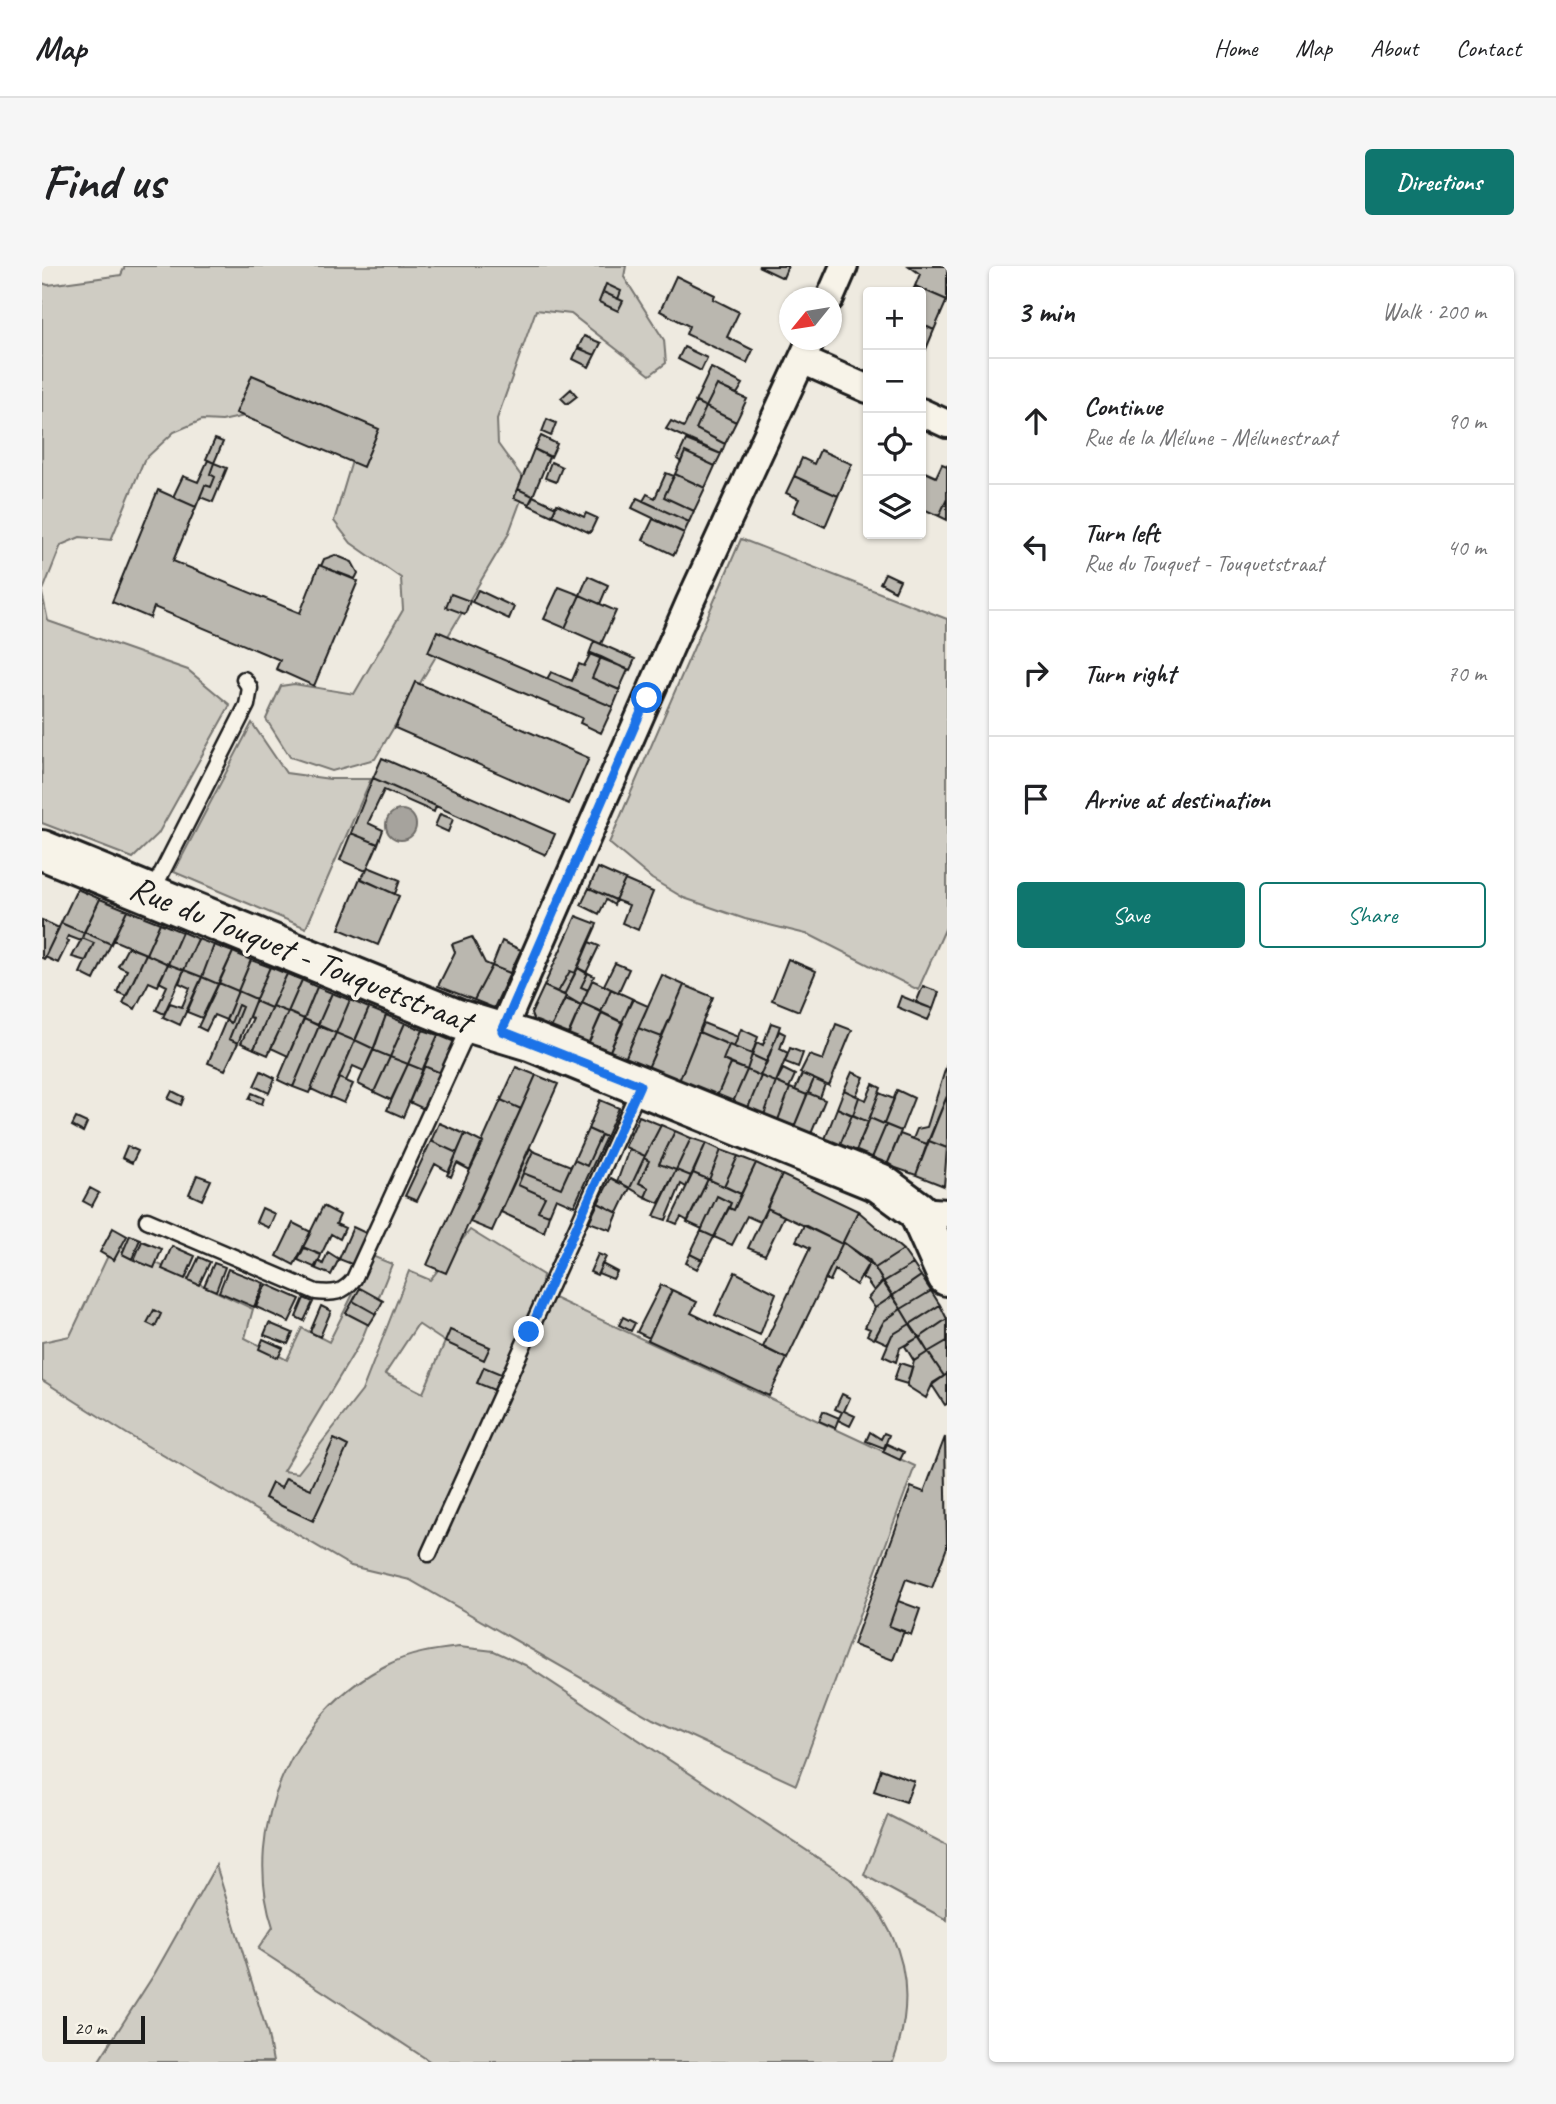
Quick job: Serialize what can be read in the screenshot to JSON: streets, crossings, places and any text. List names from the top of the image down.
{
  "streets": {
    "main road": ["Rue du Touquet - Touquetstraat"]
  },
  "scale_bar": "20 m",
  "north": "bottom left",
  "page": {
    "header": "Map",
    "nav": [
      "Home",
      "Map",
      "About",
      "Contact"
    ],
    "buttons": [
      "Directions",
      ["Save", "Share"]
    ],
    "title": "Find us",
    "heading": ["3 min", "Walk · 200 m"],
    "map_buttons": ["+", "−"],
    "list": [
      ["Continue", "Rue de la Mélune - Mélunestraat", "90 m"],
      ["Turn left", "Rue du Touquet - Touquetstraat", "40 m"],
      ["Turn right", "70 m"],
      "Arrive at destination"
    ],
    "scale": "20 m"
  }
}
